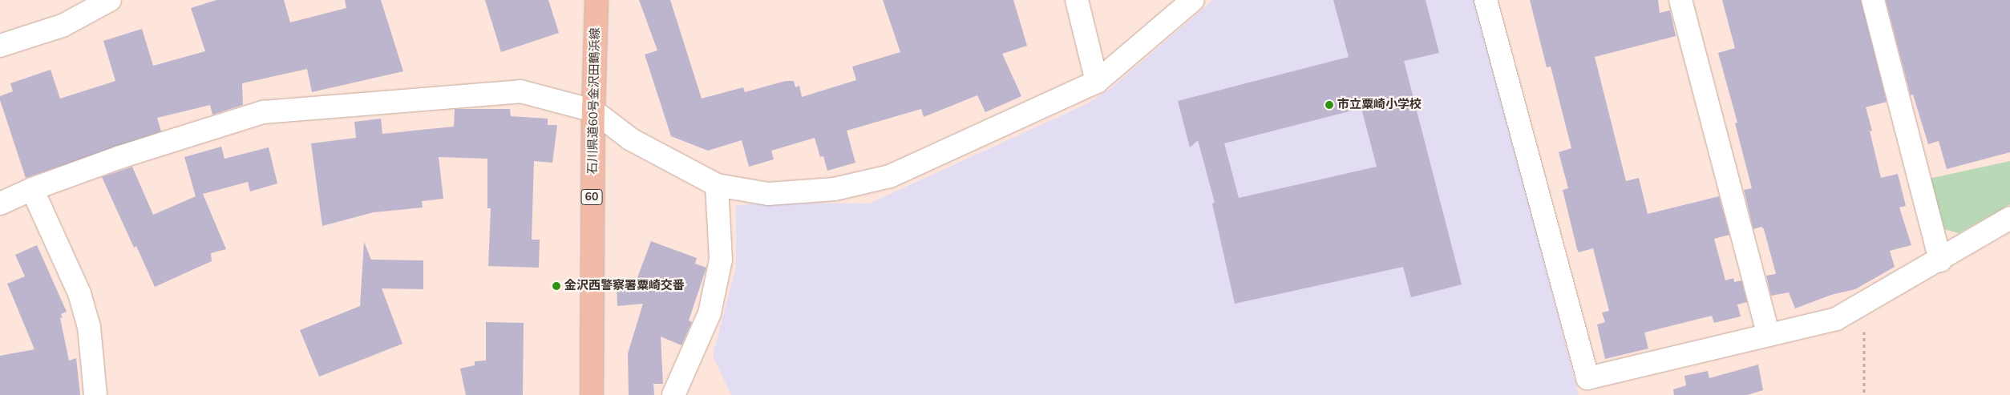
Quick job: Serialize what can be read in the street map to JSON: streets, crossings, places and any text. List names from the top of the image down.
{
  "streets": {
    "main road": ["石川県道60号金沢田鶴浜線", "60"]
  },
  "places": ["市立粟崎小学校", "金沢西警察署粟崎交番"]
}
